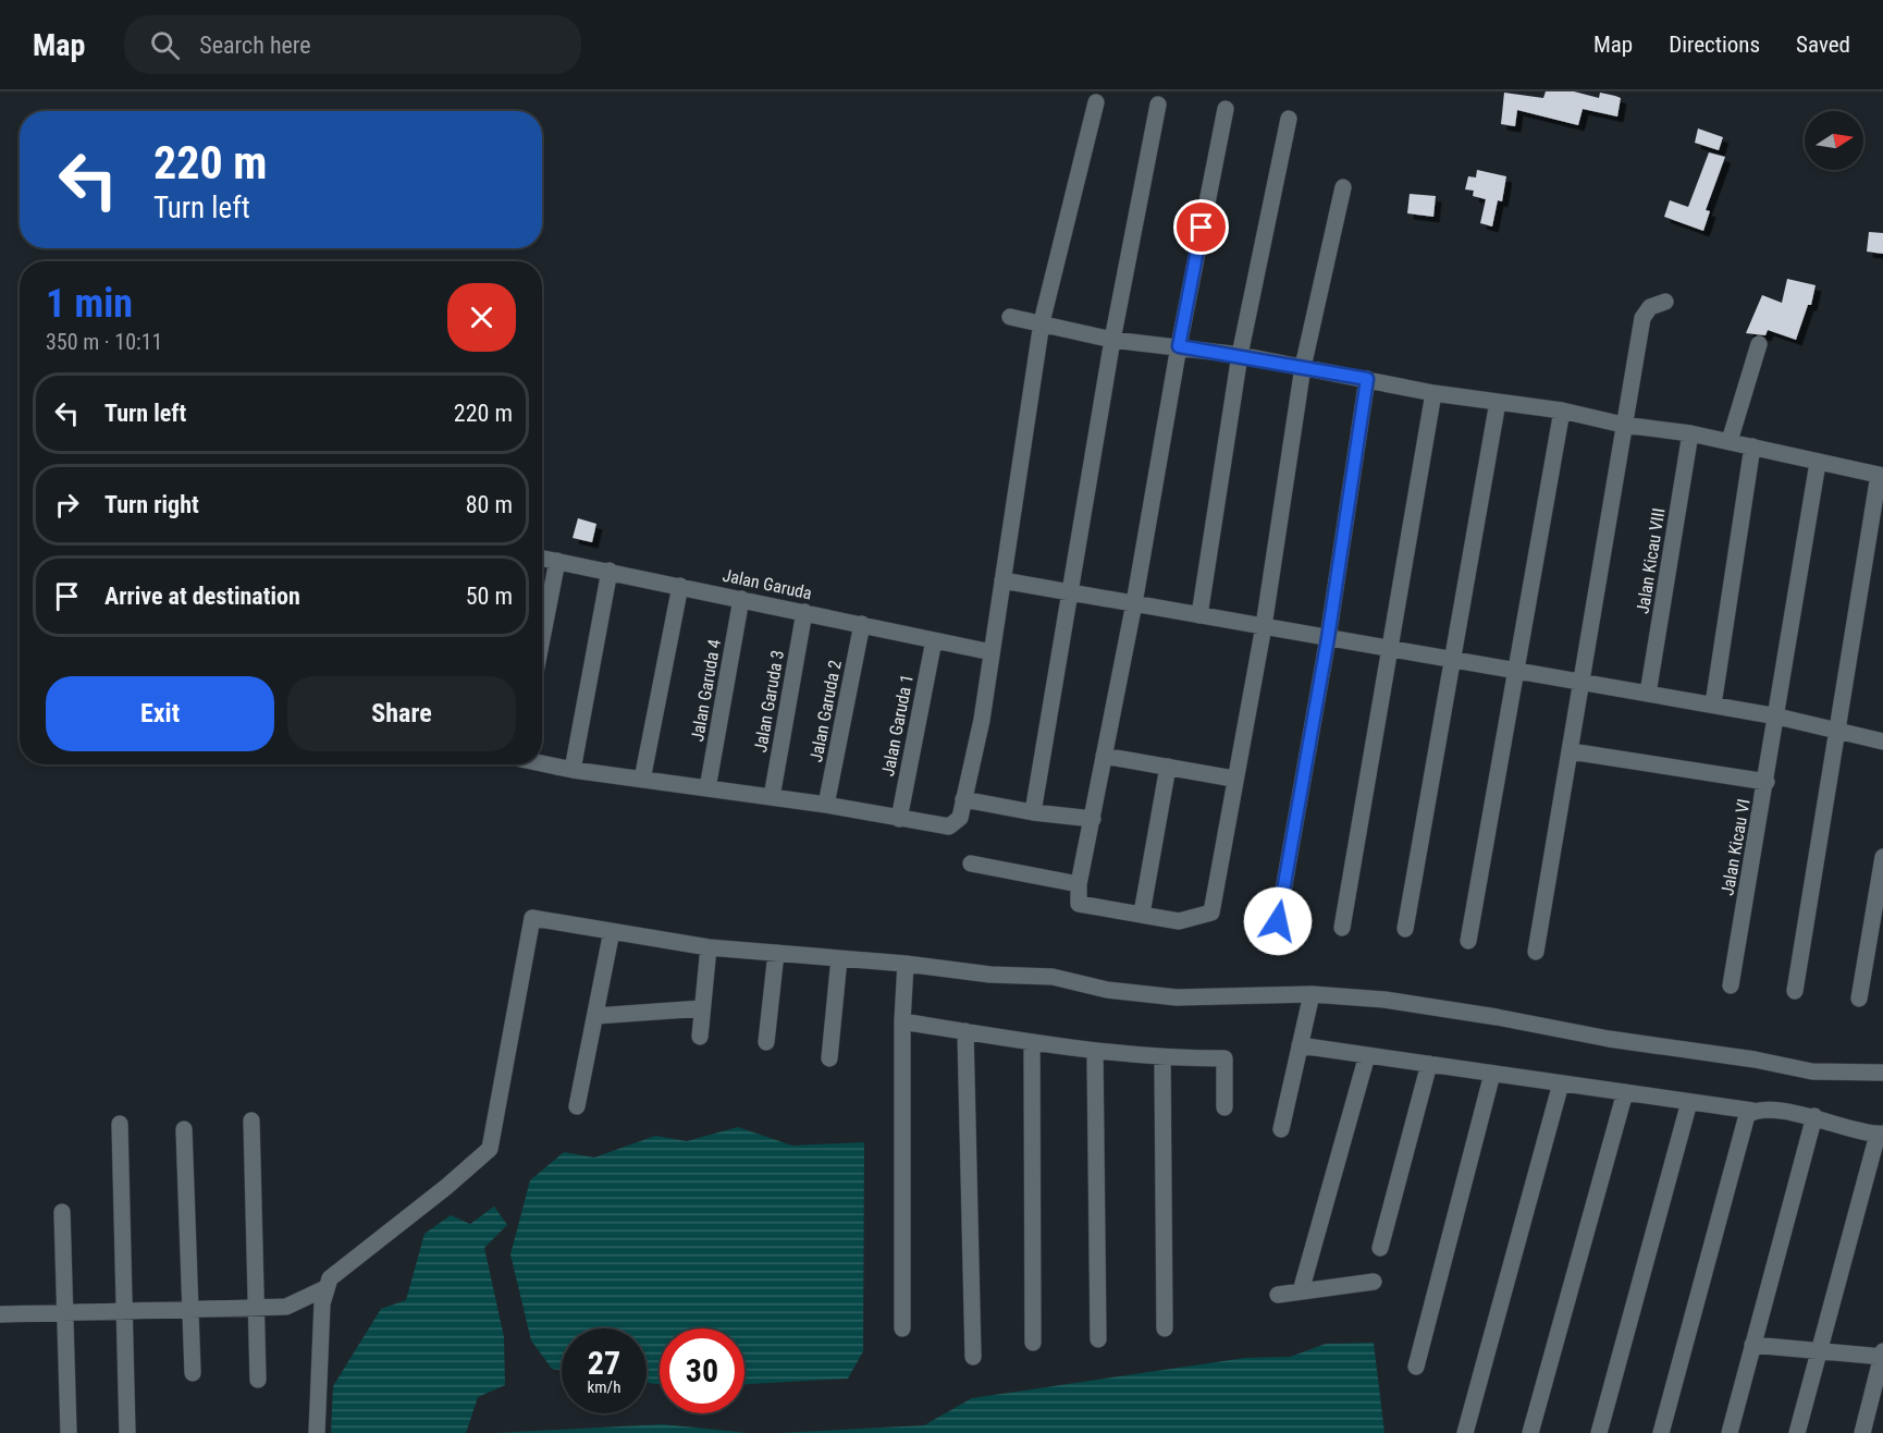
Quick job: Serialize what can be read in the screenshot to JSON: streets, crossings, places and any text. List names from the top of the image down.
{
  "streets": {
    "street": [
      "Jalan Kicau VIII",
      "Jalan Garuda",
      "Jalan Garuda 4",
      "Jalan Garuda 3",
      "Jalan Garuda 2",
      "Jalan Garuda 1",
      "Jalan Kicau VI"
    ]
  },
  "crossings": [
    ["Jalan Garuda", "Jalan Garuda 4"],
    ["Jalan Garuda", "Jalan Garuda 3"],
    ["Jalan Garuda", "Jalan Garuda 2"],
    ["Jalan Garuda", "Jalan Garuda 1"]
  ],
  "north": "right",
  "page": {
    "header": "Map",
    "search": "Search here",
    "nav": ["Map", "Directions", "Saved"],
    "turn": ["220 m", "Turn left"],
    "heading": ["1 min", "350 m · 10:11"],
    "list": [
      {
        "name": "Turn left",
        "value": "220 m"
      },
      {
        "name": "Turn right",
        "value": "80 m"
      },
      {
        "name": "Arrive at destination",
        "value": "50 m"
      }
    ],
    "buttons": ["Exit", "Share"],
    "speed": "27 km/h",
    "limit": "30"
  }
}
